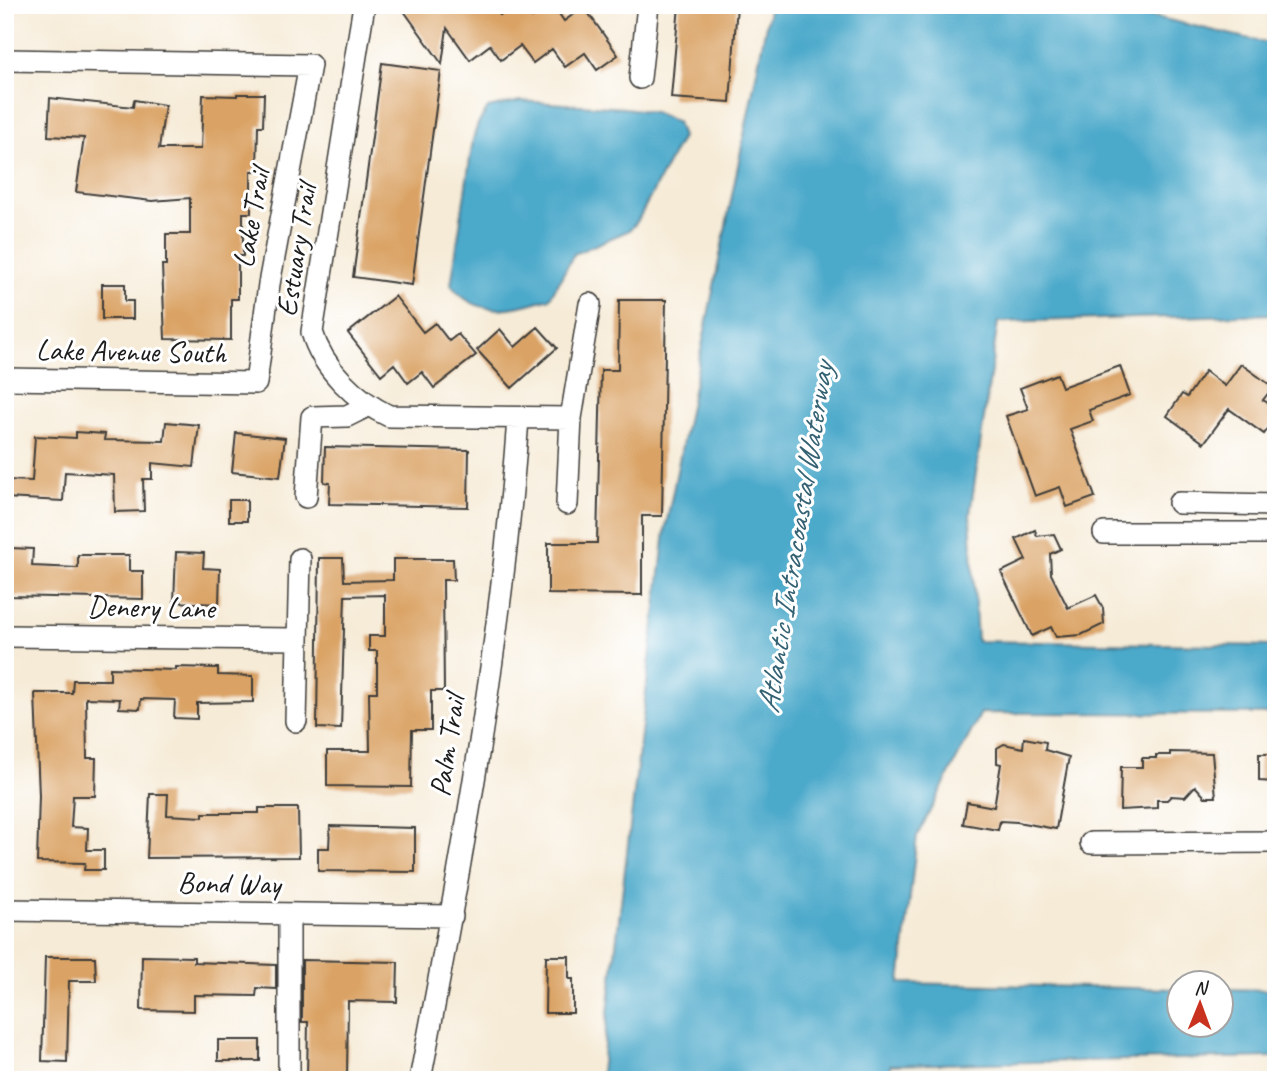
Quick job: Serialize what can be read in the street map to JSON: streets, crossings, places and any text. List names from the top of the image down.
{
  "streets": {
    "street": [
      "Lake Trail",
      "Estuary Trail",
      "Lake Avenue South",
      "Denery Lane",
      "Palm Trail",
      "Bond Way"
    ]
  },
  "crossings": [
    ["Lake Trail", "Lake Avenue South"],
    ["Palm Trail", "Bond Way"]
  ],
  "water": ["Atlantic Intracoastal Waterway"],
  "north": "top"
}
